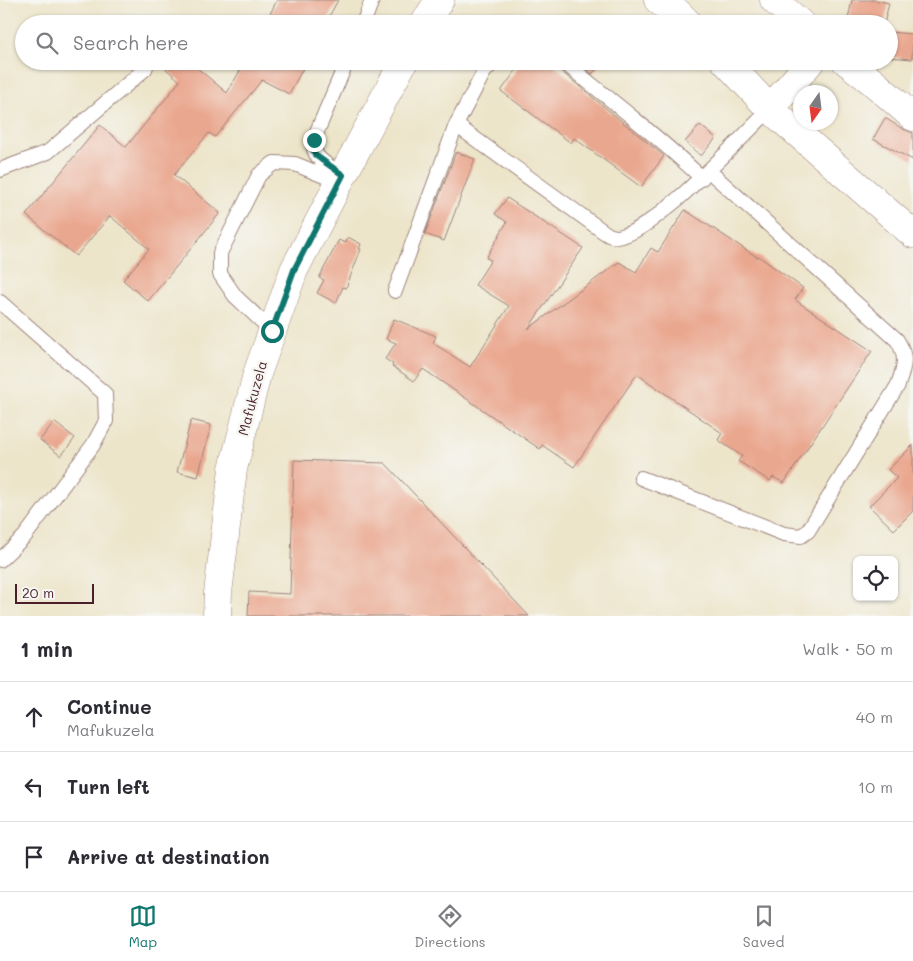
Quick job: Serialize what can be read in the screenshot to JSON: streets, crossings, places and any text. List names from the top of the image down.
{
  "streets": {
    "main road": ["Mafukuzela"]
  },
  "scale_bar": "20 m",
  "north": "bottom",
  "page": {
    "search": "Search here",
    "scale": "20 m",
    "heading": ["1 min", "Walk · 50 m"],
    "list": [
      ["Continue", "Mafukuzela", "40 m"],
      ["Turn left", "10 m"],
      "Arrive at destination"
    ],
    "nav": ["Map", "Directions", "Saved"]
  }
}
